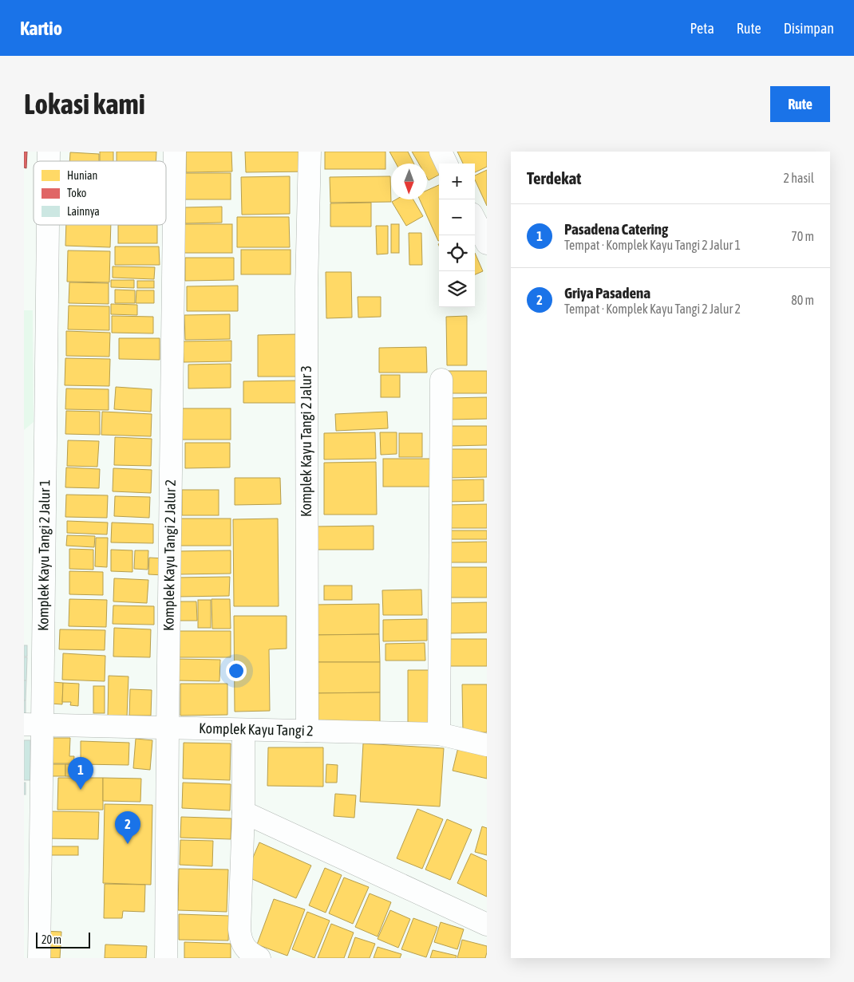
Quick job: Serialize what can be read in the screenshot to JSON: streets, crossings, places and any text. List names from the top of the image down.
{
  "streets": {
    "street": [
      "Komplek Kayu Tangi 2 Jalur 3",
      "Komplek Kayu Tangi 2 Jalur 2",
      "Komplek Kayu Tangi 2 Jalur 1",
      "Komplek Kayu Tangi 2"
    ]
  },
  "crossings": [
    ["Komplek Kayu Tangi 2 Jalur 3", "Komplek Kayu Tangi 2"],
    ["Komplek Kayu Tangi 2 Jalur 2", "Komplek Kayu Tangi 2"],
    ["Komplek Kayu Tangi 2 Jalur 1", "Komplek Kayu Tangi 2"]
  ],
  "legend": ["Hunian", "Toko", "Lainnya"],
  "scale_bar": "20 m",
  "north": "bottom",
  "page": {
    "header": "Kartio",
    "nav": ["Peta", "Rute", "Disimpan"],
    "buttons": "Rute",
    "title": "Lokasi kami",
    "heading": ["Terdekat", "2 hasil"],
    "map_buttons": ["+", "−"],
    "list": [
      {
        "mark": "1",
        "name": "Pasadena Catering",
        "note": "Tempat · Komplek Kayu Tangi 2 Jalur 1",
        "value": "70 m"
      },
      {
        "mark": "2",
        "name": "Griya Pasadena",
        "note": "Tempat · Komplek Kayu Tangi 2 Jalur 2",
        "value": "80 m"
      }
    ],
    "pins": ["1", "2"],
    "scale": "20 m"
  }
}
